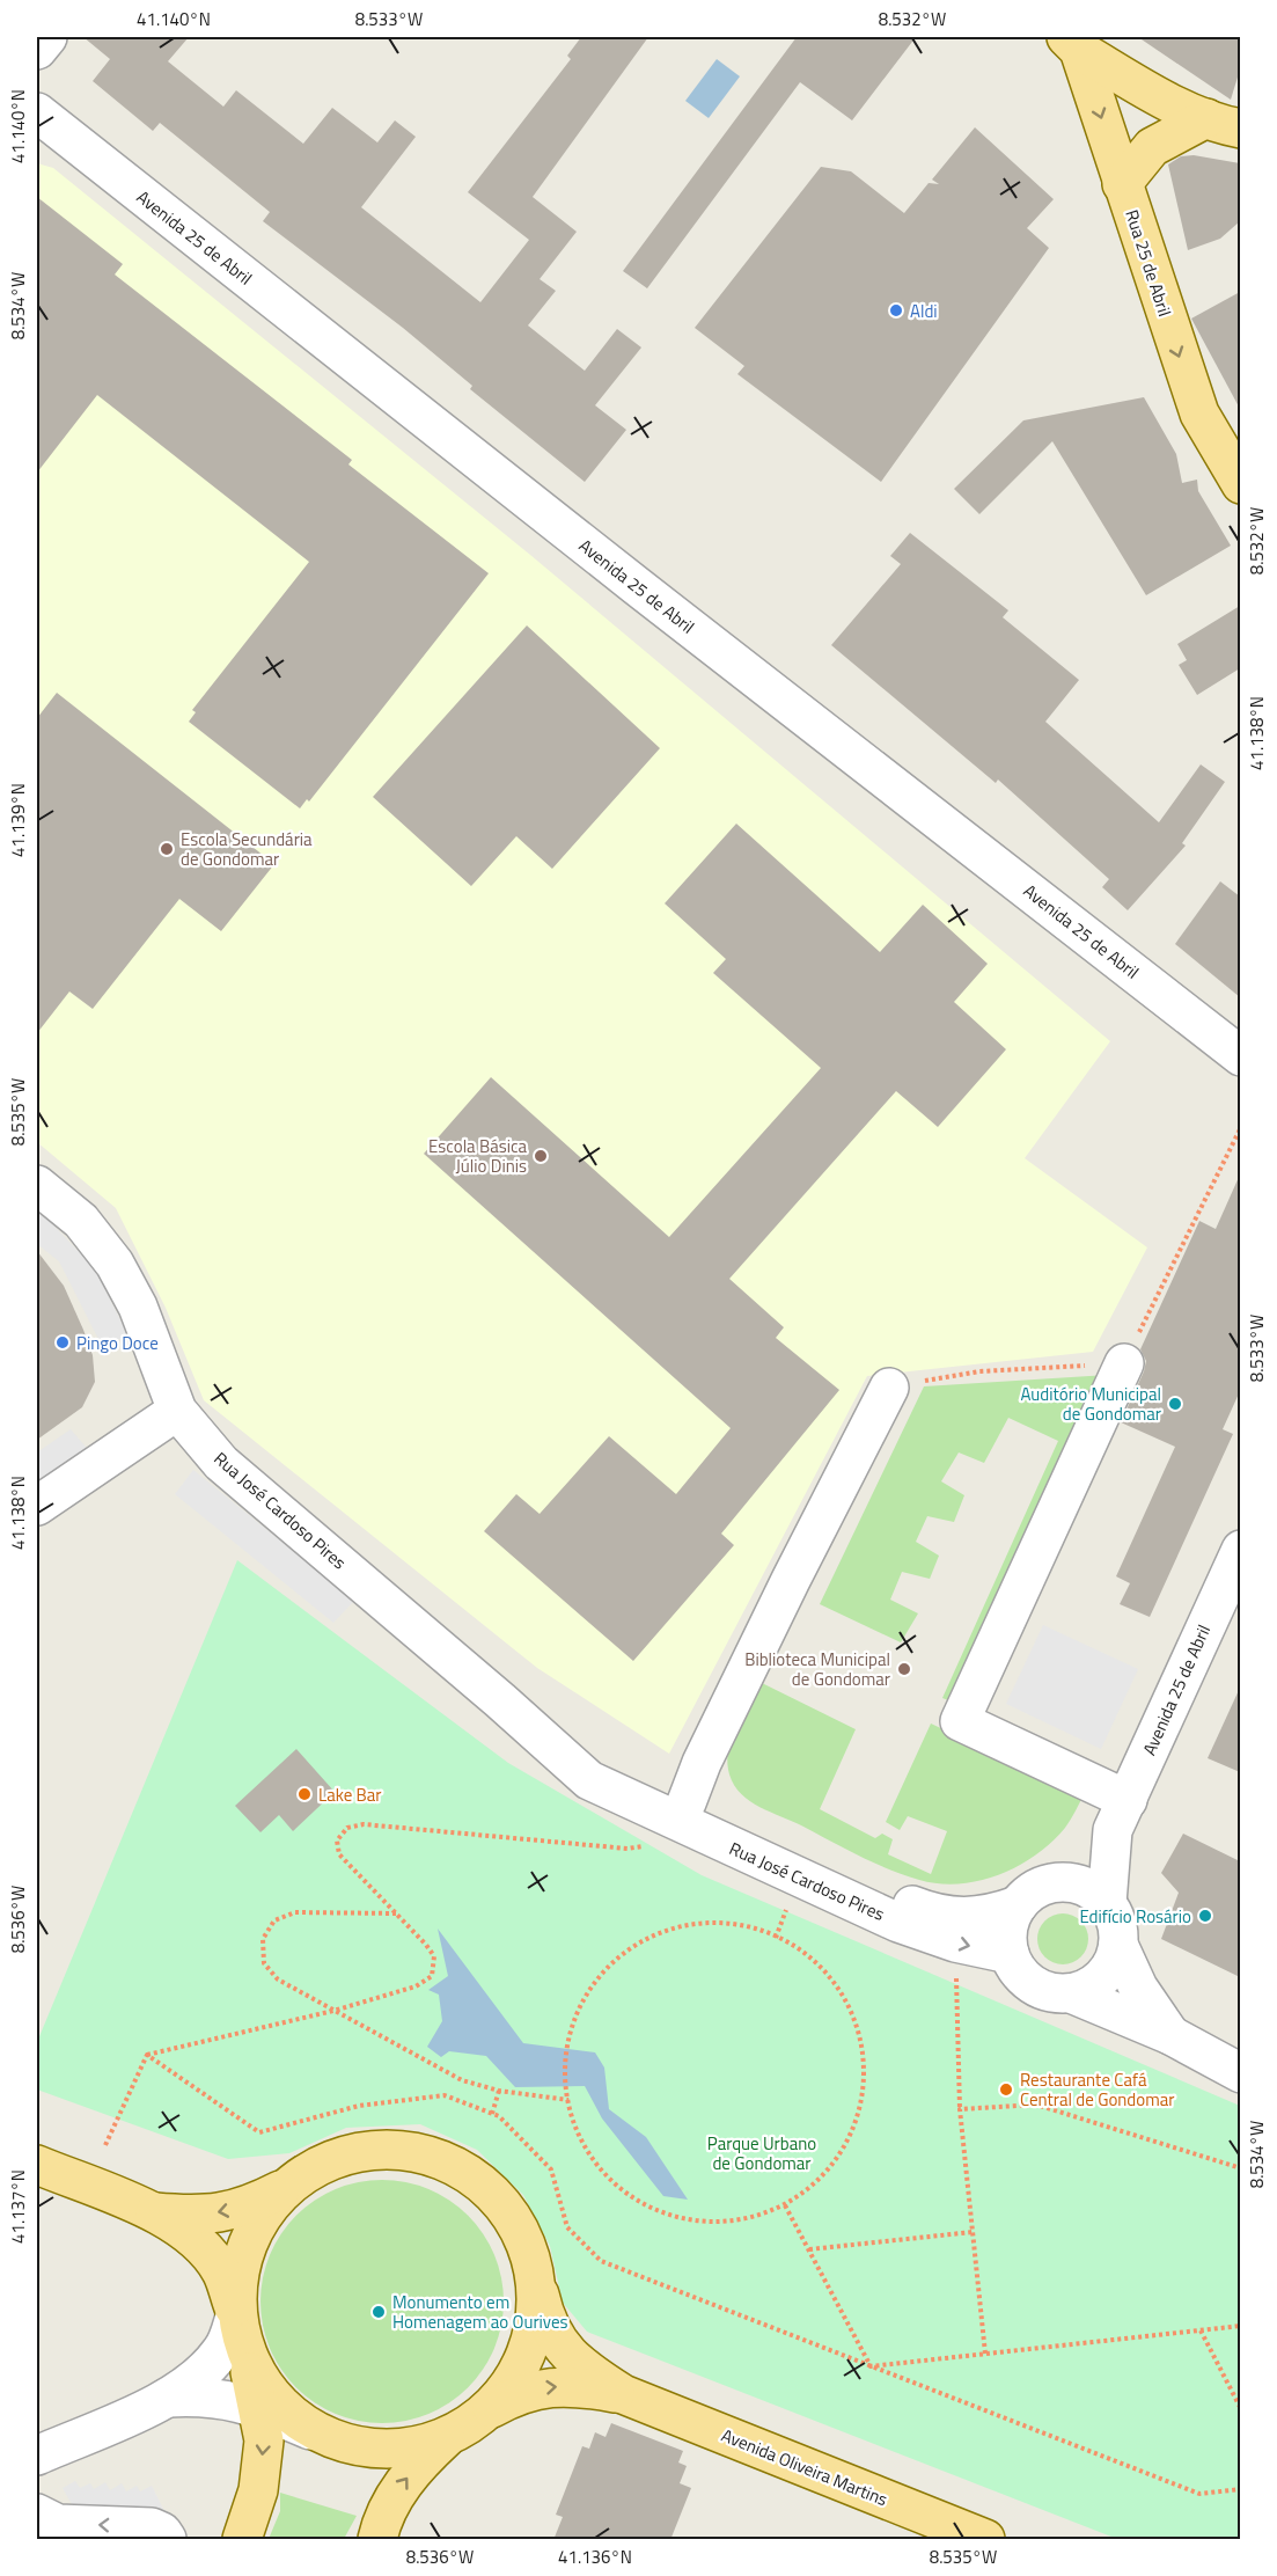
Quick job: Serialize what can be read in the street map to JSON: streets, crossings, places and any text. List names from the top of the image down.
{
  "streets": {
    "main road": ["Rua 25 de Abril", "Avenida Oliveira Martins"],
    "street": ["Avenida 25 de Abril", "Rua José Cardoso Pires"]
  },
  "crossings": [
    ["Avenida 25 de Abril", "Rua José Cardoso Pires"]
  ],
  "one_way": ["Rua 25 de Abril"],
  "parks": ["Parque Urbano de Gondomar"],
  "places": [
    "Aldi",
    "Escola Secundária de Gondomar",
    "Escola Básica Júlio Dinis",
    "Pingo Doce",
    "Auditório Municipal de Gondomar",
    "Biblioteca Municipal de Gondomar",
    "Lake Bar",
    "Edifício Rosário",
    "Restaurante Cafá Central de Gondomar",
    "Monumento em Homenagem ao Ourives"
  ],
  "coordinates": [
    "41.140°N",
    "8.533°W",
    "8.532°W",
    "8.534°W",
    "41.138°N",
    "41.139°N",
    "8.535°W",
    "8.536°W",
    "41.137°N",
    "41.136°N"
  ]
}
